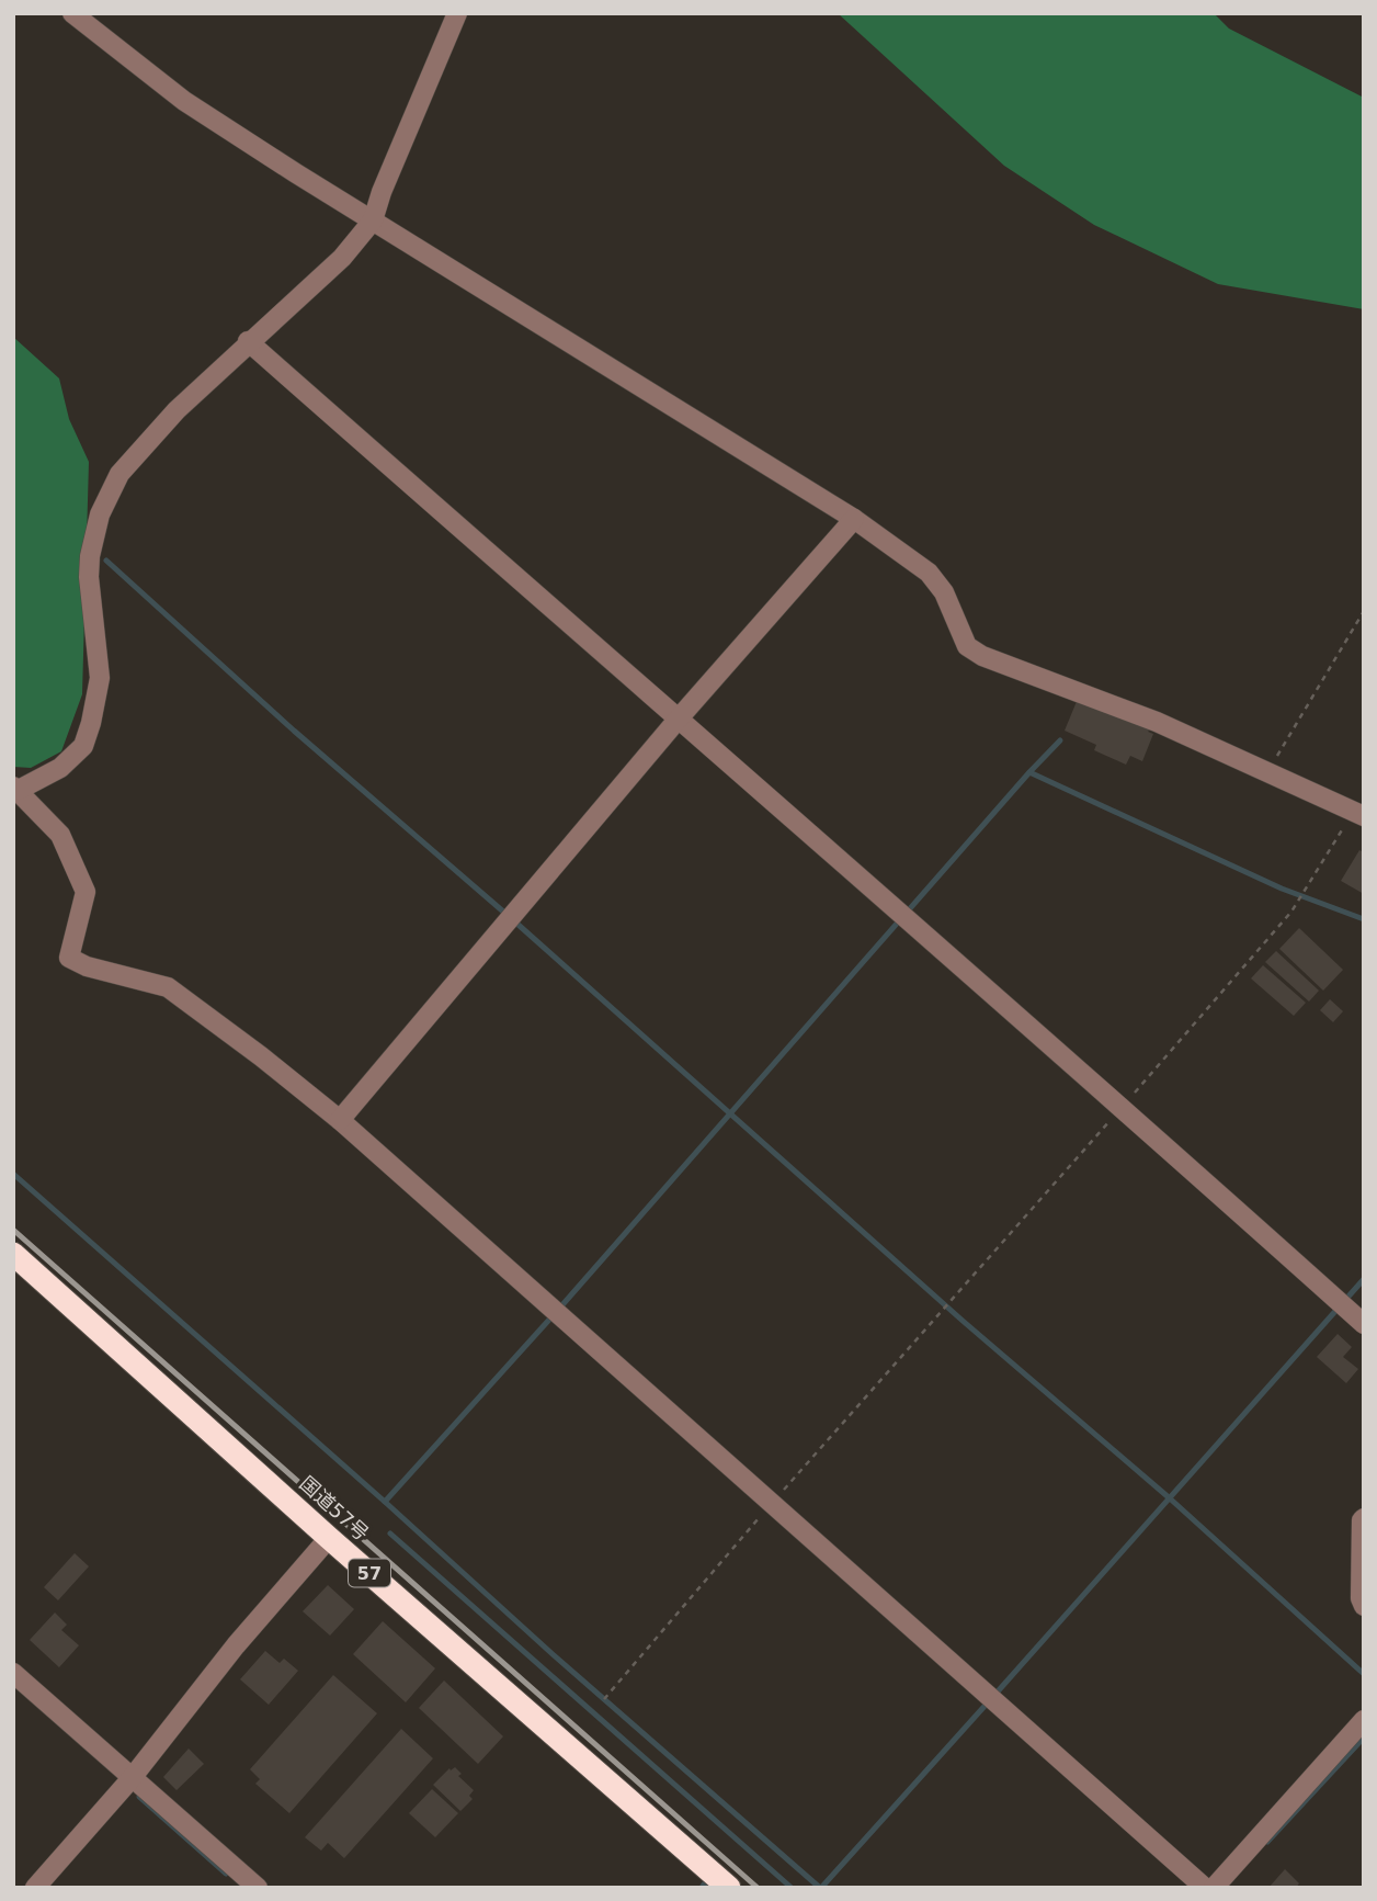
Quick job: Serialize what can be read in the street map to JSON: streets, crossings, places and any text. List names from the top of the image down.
{
  "streets": {
    "highway": ["国道57号", "57"]
  }
}
